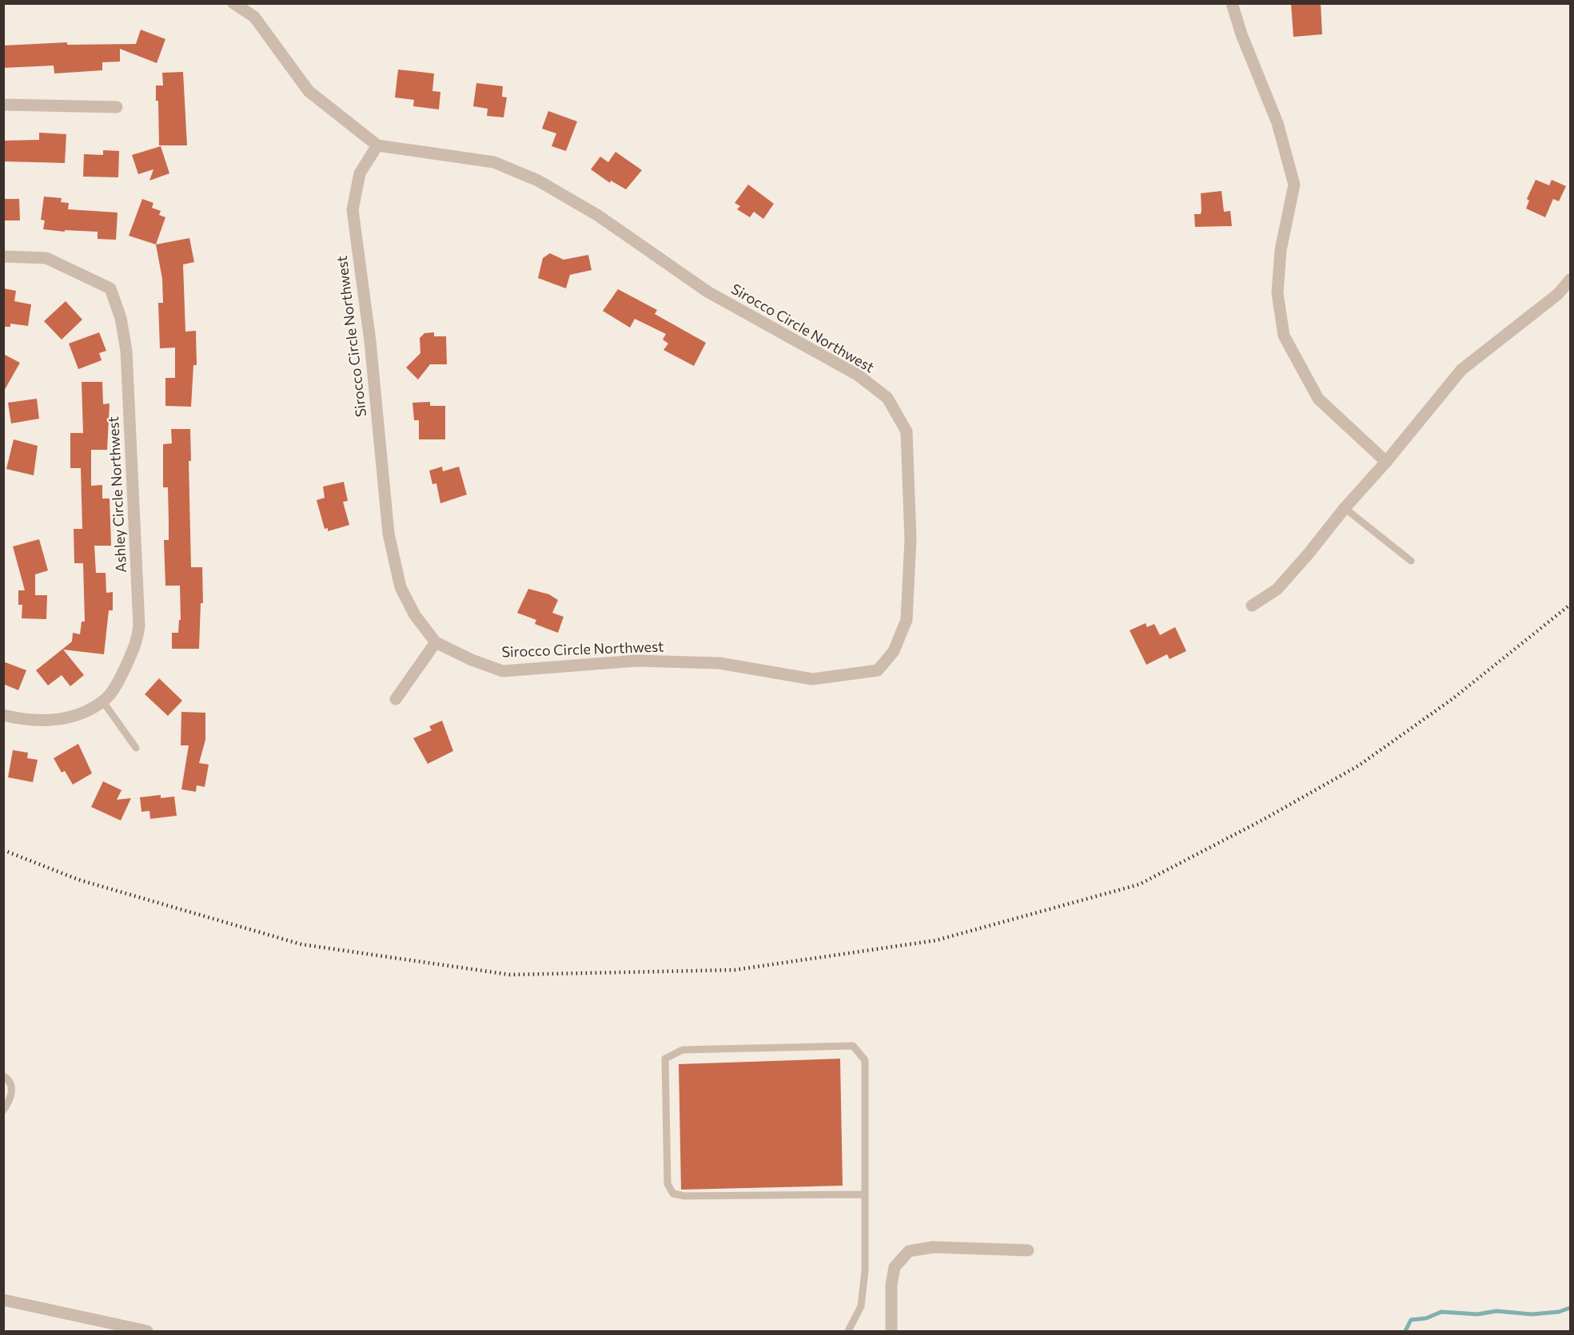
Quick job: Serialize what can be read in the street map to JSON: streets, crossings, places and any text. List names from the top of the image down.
{
  "streets": {
    "street": ["Sirocco Circle Northwest", "Ashley Circle Northwest"]
  }
}
